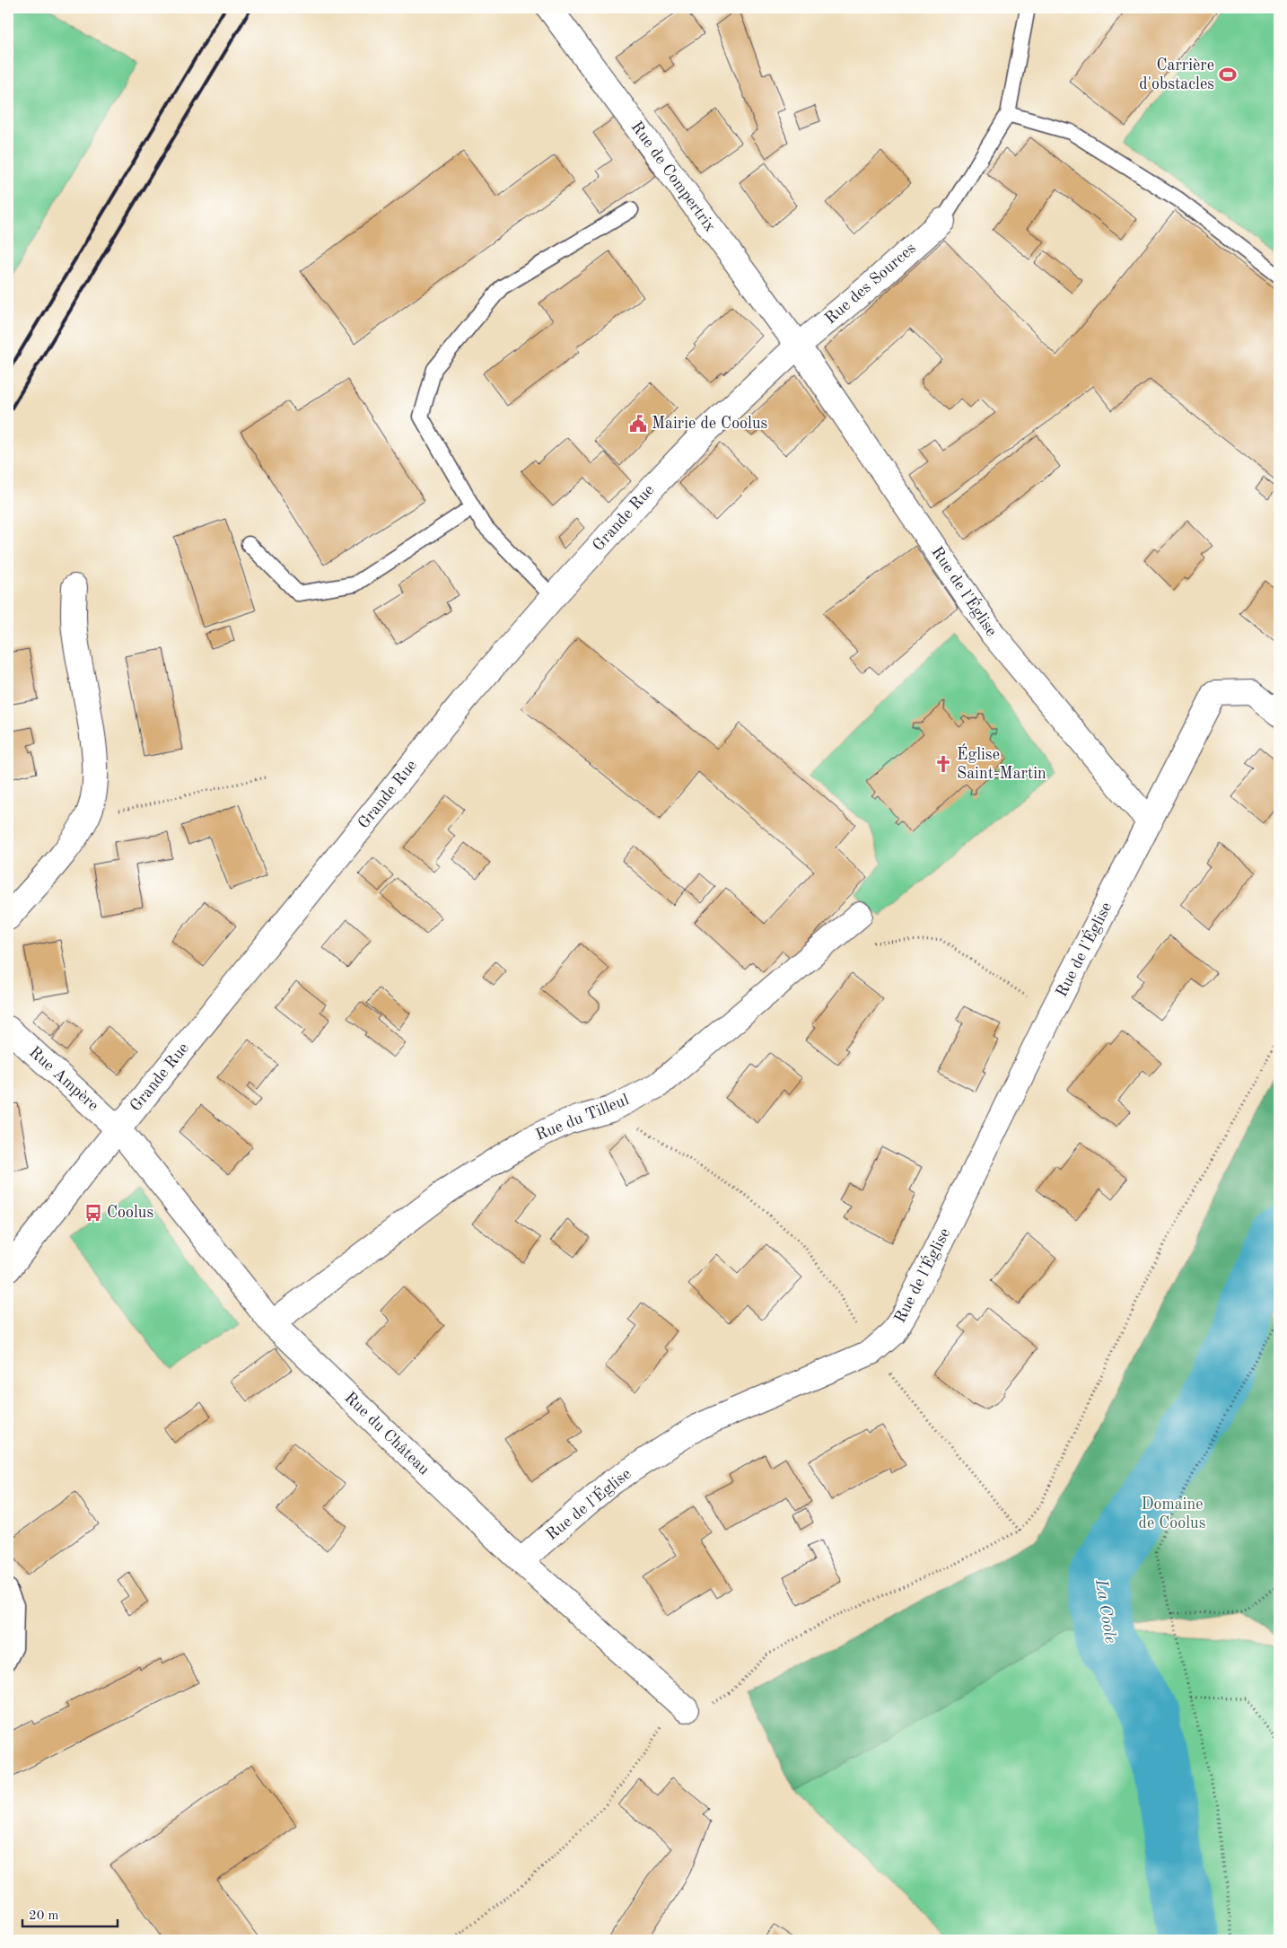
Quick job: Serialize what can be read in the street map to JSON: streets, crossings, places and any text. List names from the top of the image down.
{
  "streets": {
    "street": [
      "Rue de Compertrix",
      "Rue des Sources",
      "Grande Rue",
      "Rue de l'Église",
      "Rue Ampère",
      "Rue du Tilleul",
      "Rue du Château"
    ]
  },
  "crossings": [
    ["Rue de Compertrix", "Rue des Sources"],
    ["Rue de Compertrix", "Grande Rue"],
    ["Rue de Compertrix", "Rue de l'Église"],
    ["Rue des Sources", "Grande Rue"],
    ["Rue des Sources", "Rue de l'Église"],
    ["Grande Rue", "Rue de l'Église"],
    ["Grande Rue", "Rue Ampère"],
    ["Grande Rue", "Rue du Château"],
    ["Rue de l'Église", "Rue du Château"],
    ["Rue Ampère", "Rue du Château"],
    ["Rue du Tilleul", "Rue du Château"]
  ],
  "water": ["La Coole"],
  "parks": ["Domaine de Coolus"],
  "places": {
    "sports": ["Carrière d'obstacles"],
    "public building": ["Mairie de Coolus"],
    "church": ["Église Saint-Martin"],
    "bus stop": ["Coolus"]
  },
  "scale_bar": "20 m"
}
